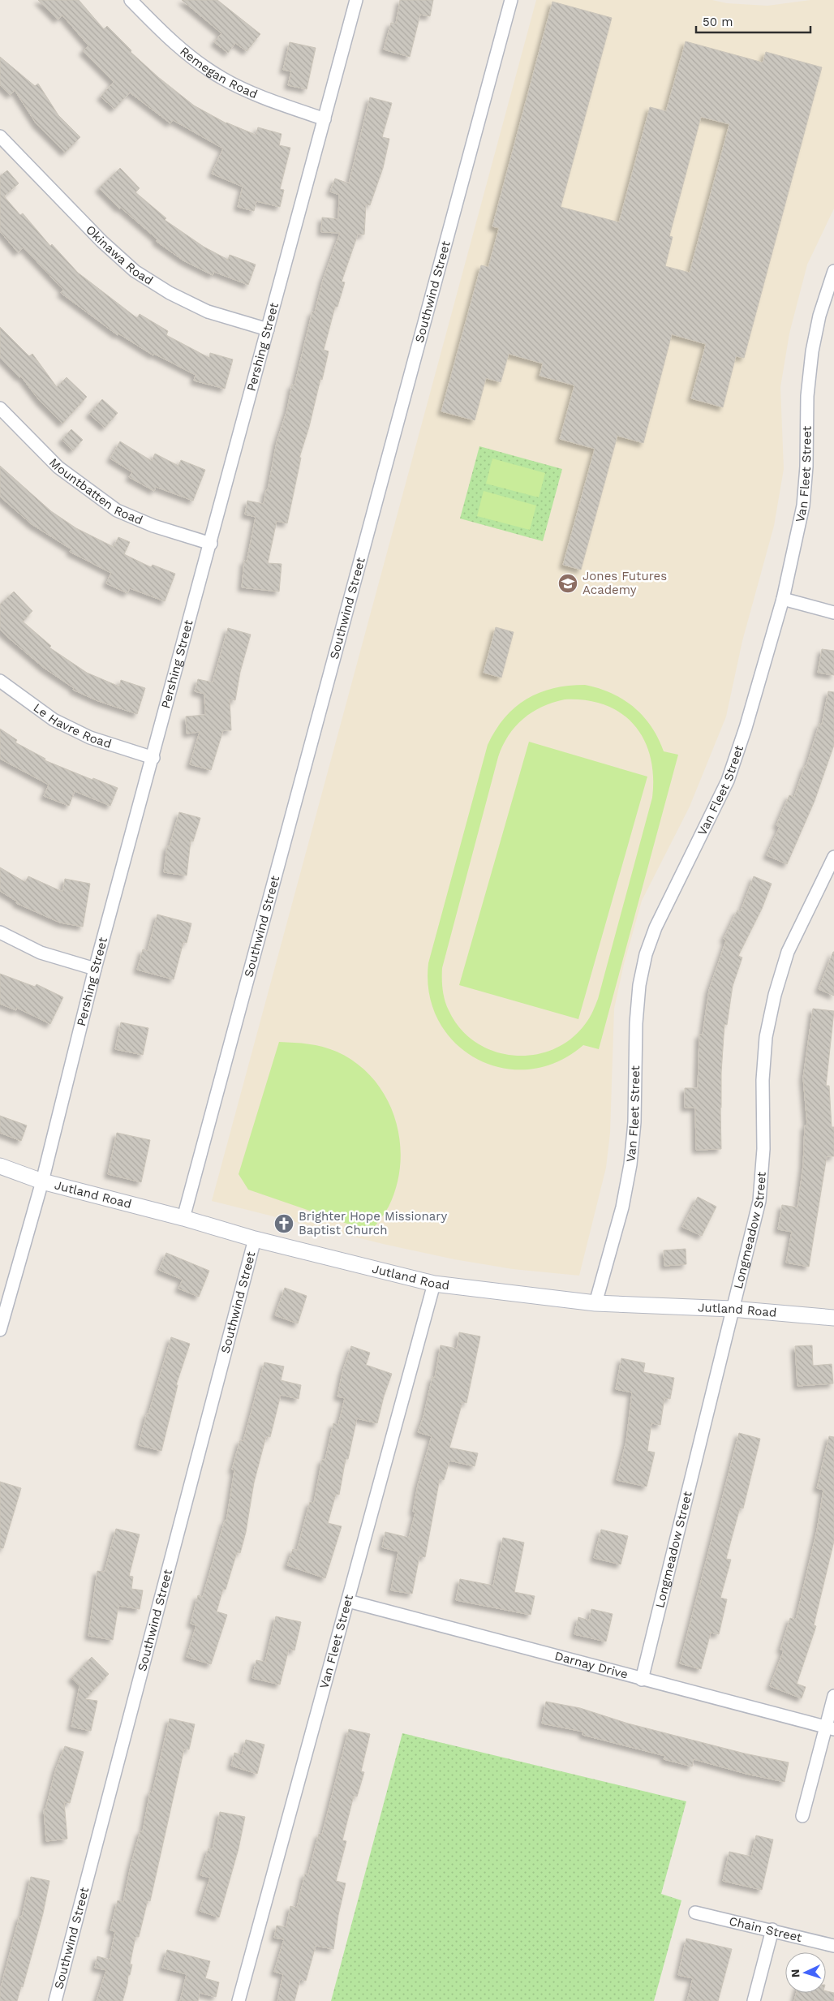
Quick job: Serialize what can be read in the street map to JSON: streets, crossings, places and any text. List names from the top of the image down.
{
  "streets": {
    "street": [
      "Remegan Road",
      "Okinawa Road",
      "Southwind Street",
      "Pershing Street",
      "Van Fleet Street",
      "Mountbatten Road",
      "Le Havre Road",
      "Jutland Road",
      "Longmeadow Street",
      "Darnay Drive",
      "Chain Street"
    ]
  },
  "crossings": [
    ["Remegan Road", "Pershing Street"],
    ["Okinawa Road", "Pershing Street"],
    ["Southwind Street", "Jutland Road"],
    ["Pershing Street", "Mountbatten Road"],
    ["Pershing Street", "Le Havre Road"],
    ["Pershing Street", "Jutland Road"],
    ["Van Fleet Street", "Jutland Road"],
    ["Van Fleet Street", "Darnay Drive"],
    ["Jutland Road", "Longmeadow Street"],
    ["Longmeadow Street", "Darnay Drive"]
  ],
  "places": {
    "school or university": ["Jones Futures Academy"],
    "church": ["Brighter Hope Missionary Baptist Church"]
  },
  "scale_bar": "50 m",
  "north": "left"
}
